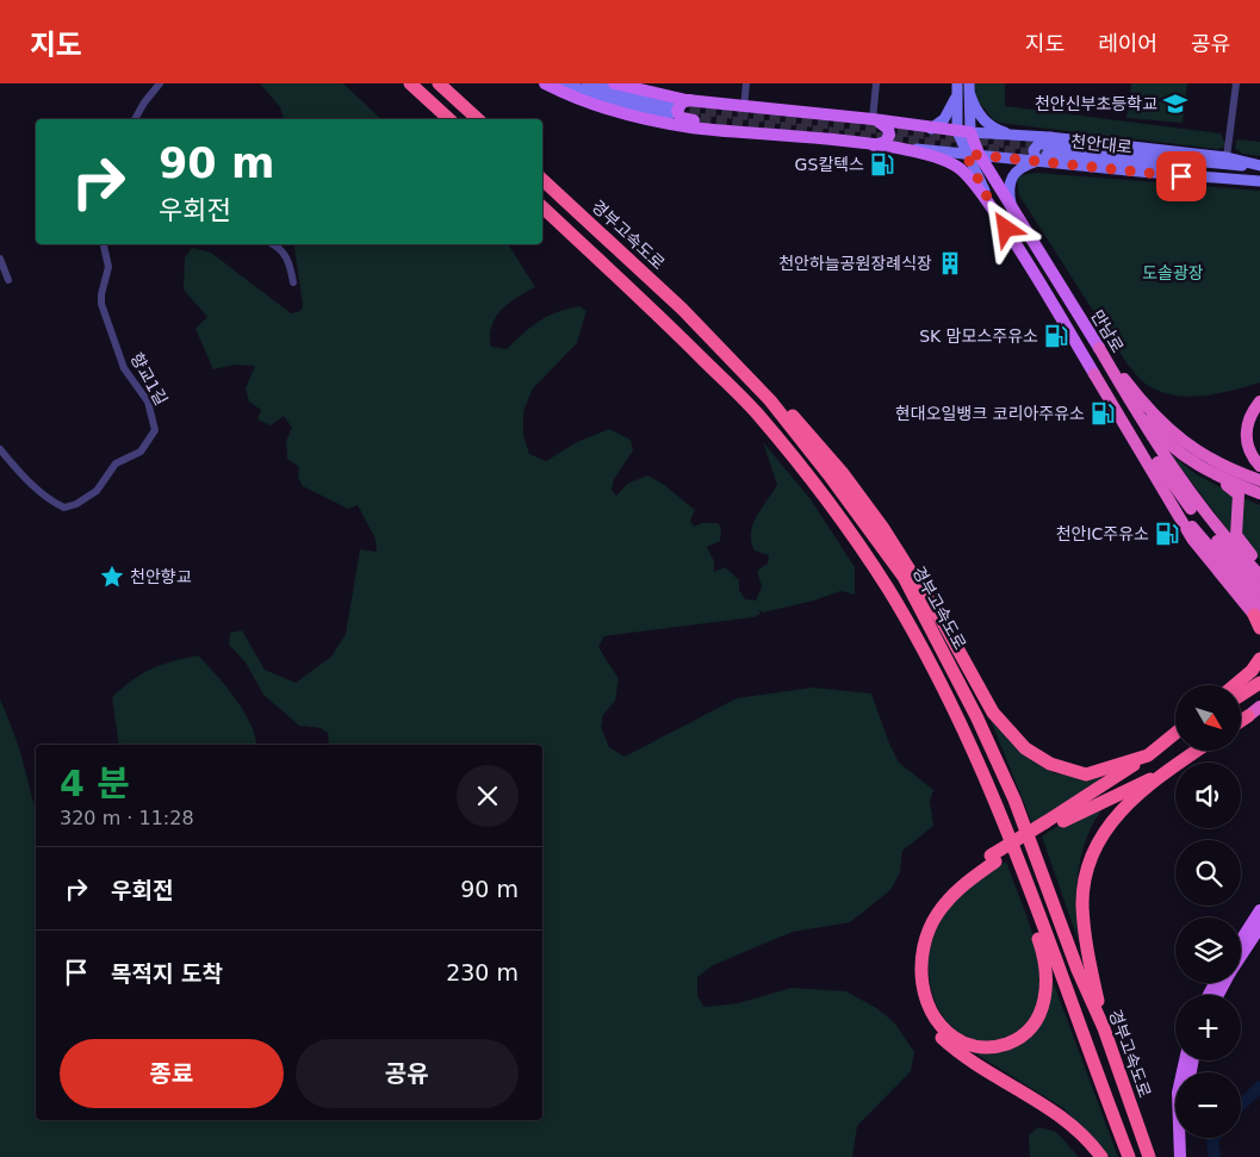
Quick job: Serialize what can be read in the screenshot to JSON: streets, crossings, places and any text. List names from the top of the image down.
{
  "streets": {
    "highway": ["경부고속도로", "만남로"],
    "main road": ["천안대로"],
    "street": ["향교1길"]
  },
  "parks": ["도솔광장"],
  "places": {
    "school or university": ["천안신부초등학교"],
    "fuel station": [
      "GS칼텍스",
      "SK 맘모스주유소",
      "현대오일뱅크 코리아주유소",
      "천안IC주유소"
    ],
    "building": ["천안하늘공원장례식장"],
    "place": ["천안향교"]
  },
  "north": "bottom right",
  "page": {
    "header": "지도",
    "nav": ["지도", "레이어", "공유"],
    "turn": ["90 m", "우회전"],
    "map_buttons": ["+", "−"],
    "heading": ["4 분", "320 m · 11:28"],
    "list": [
      {
        "name": "우회전",
        "value": "90 m"
      },
      {
        "name": "목적지 도착",
        "value": "230 m"
      }
    ],
    "buttons": ["종료", "공유"]
  }
}
